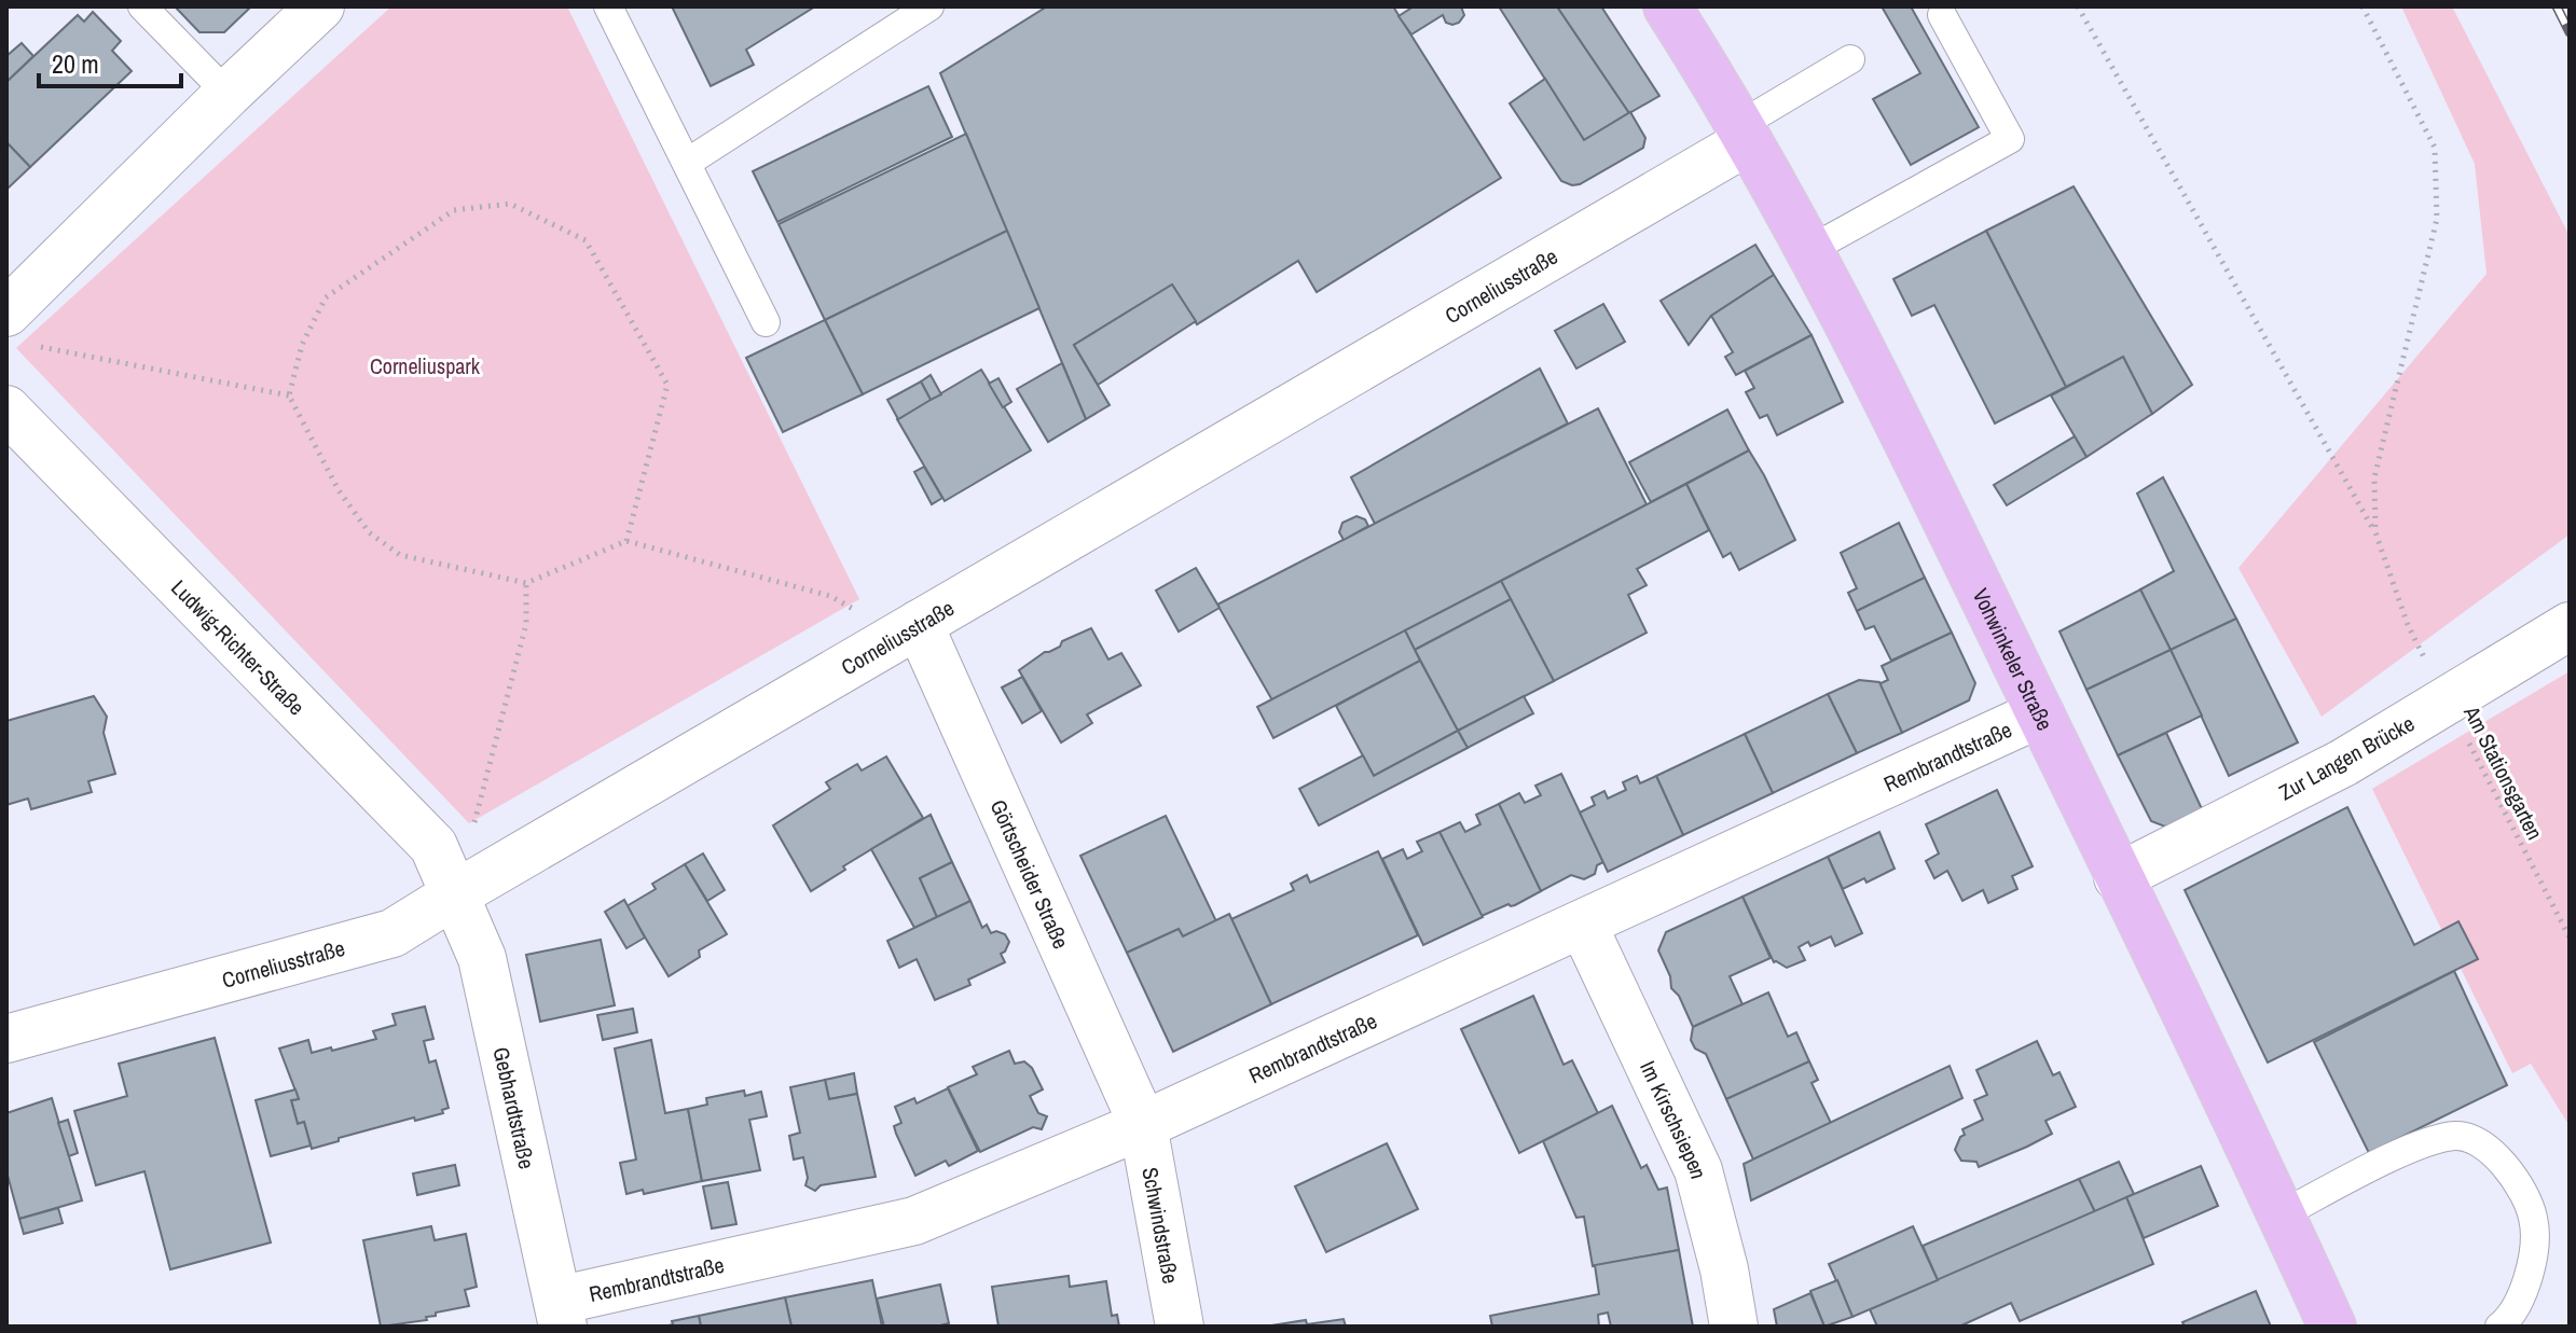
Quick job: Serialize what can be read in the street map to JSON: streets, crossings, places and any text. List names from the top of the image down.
{
  "streets": {
    "main road": ["Vohwinkeler Straße"],
    "street": [
      "Corneliusstraße",
      "Ludwig-Richter-Straße",
      "Rembrandtstraße",
      "Zur Langen Brücke",
      "Görtscheider Straße",
      "Gebhardtstraße",
      "Im Kirschsiepen",
      "Schwindstraße"
    ],
    "path": ["Am Stationsgarten"]
  },
  "crossings": [
    ["Corneliusstraße", "Ludwig-Richter-Straße"],
    ["Corneliusstraße", "Vohwinkeler Straße"],
    ["Corneliusstraße", "Görtscheider Straße"],
    ["Corneliusstraße", "Gebhardtstraße"],
    ["Ludwig-Richter-Straße", "Gebhardtstraße"],
    ["Vohwinkeler Straße", "Rembrandtstraße"],
    ["Vohwinkeler Straße", "Zur Langen Brücke"],
    ["Rembrandtstraße", "Görtscheider Straße"],
    ["Rembrandtstraße", "Gebhardtstraße"],
    ["Rembrandtstraße", "Im Kirschsiepen"],
    ["Rembrandtstraße", "Schwindstraße"],
    ["Görtscheider Straße", "Schwindstraße"]
  ],
  "parks": ["Corneliuspark"],
  "scale_bar": "20 m"
}
